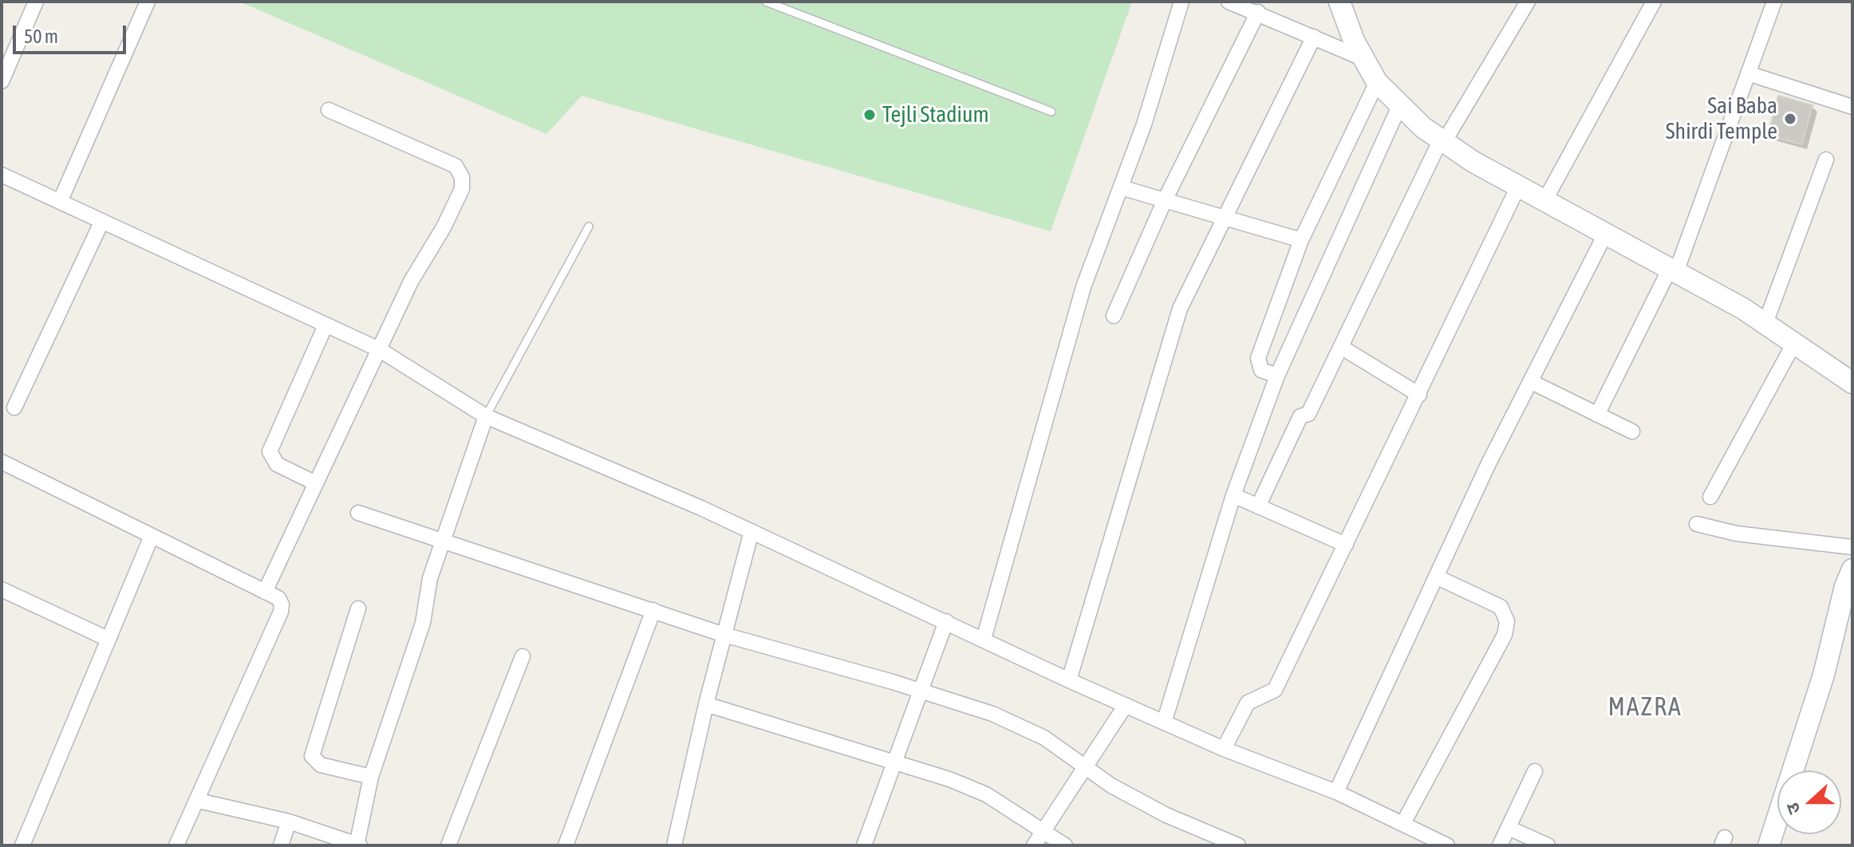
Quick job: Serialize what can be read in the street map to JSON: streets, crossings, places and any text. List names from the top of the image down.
{
  "districts": ["MAZRA"],
  "places": ["Tejli Stadium", "Sai Baba Shirdi Temple"],
  "scale_bar": "50 m",
  "north": "left"
}
